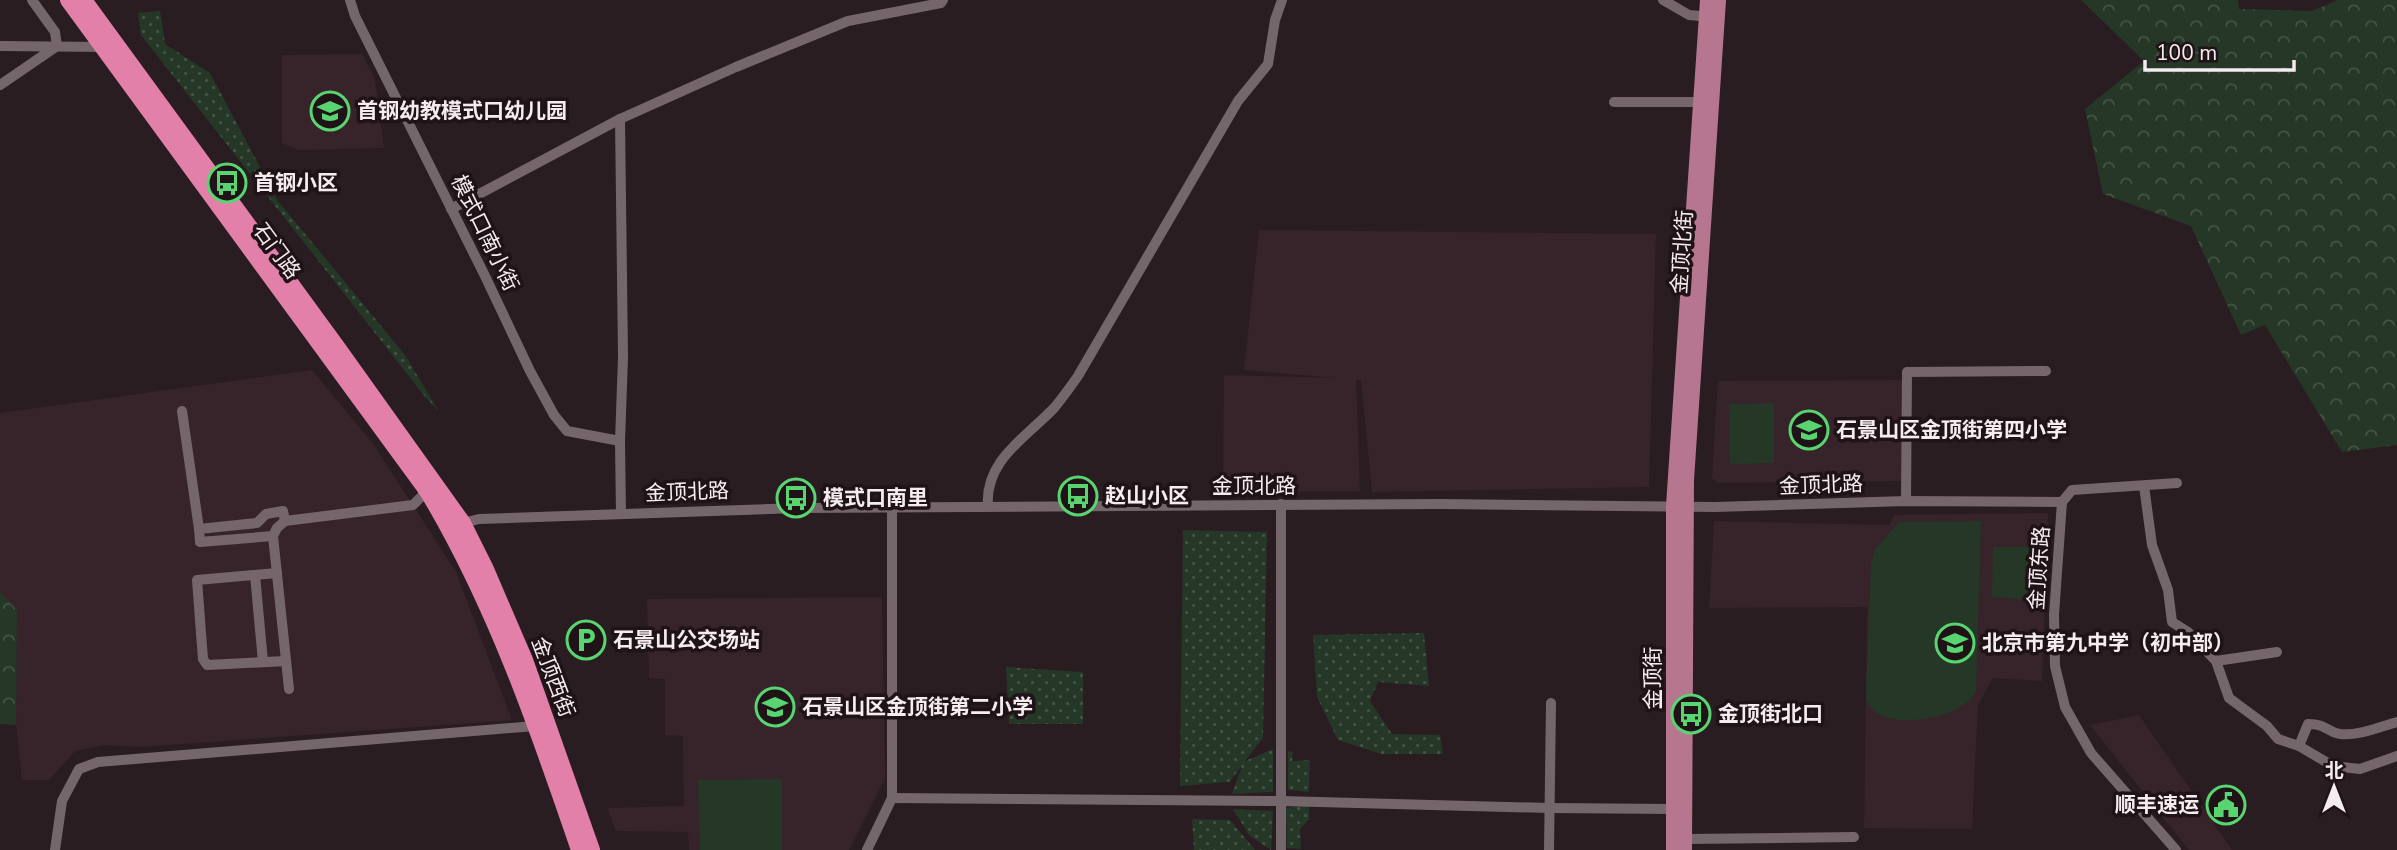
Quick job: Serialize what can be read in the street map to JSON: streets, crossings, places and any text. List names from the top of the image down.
{
  "streets": {
    "highway": ["石门路", "金顶西街"],
    "main road": ["金顶北街", "金顶街"],
    "street": ["模式口南小街", "金顶北路", "金顶东路"]
  },
  "crossings": [
    ["石门路", "金顶北路"],
    ["石门路", "金顶西街"],
    ["金顶北街", "金顶北路"],
    ["金顶北街", "金顶街"],
    ["金顶北路", "金顶东路"],
    ["金顶北路", "金顶西街"],
    ["金顶北路", "金顶街"]
  ],
  "places": {
    "school or university": [
      "首钢幼教模式口幼儿园",
      "石景山区金顶街第四小学",
      "北京市第九中学（初中部）",
      "石景山区金顶街第二小学"
    ],
    "bus stop": [
      "首钢小区",
      "赵山小区",
      "模式口南里",
      "金顶街北口"
    ],
    "parking": ["石景山公交场站"],
    "public building": ["顺丰速运"]
  },
  "scale_bar": "100 m",
  "north": "top"
}
